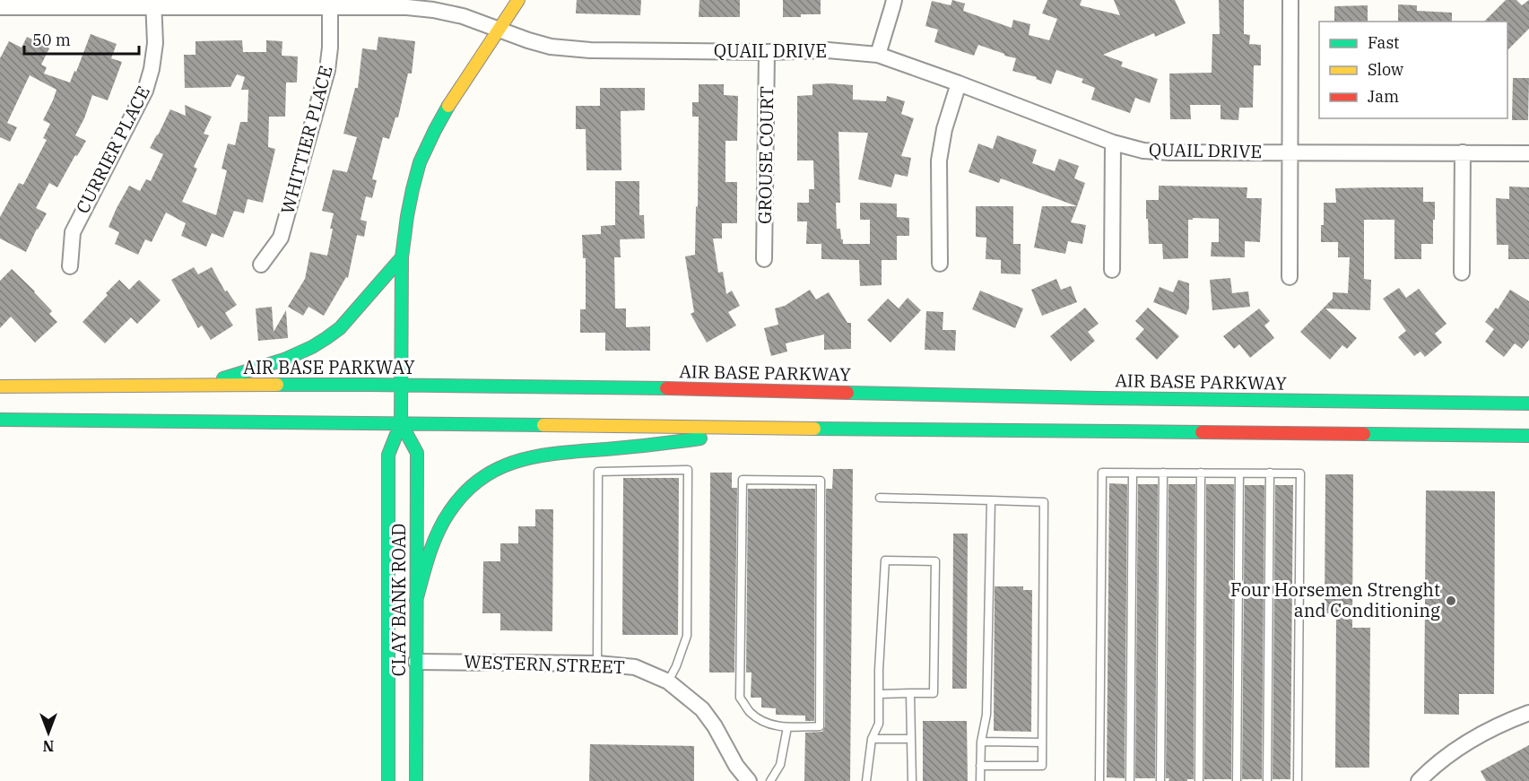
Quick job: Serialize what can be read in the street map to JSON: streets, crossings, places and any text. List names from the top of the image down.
{
  "streets": {
    "main road": ["AIR BASE PARKWAY", "CLAY BANK ROAD"],
    "street": [
      "QUAIL DRIVE",
      "WHITTIER PLACE",
      "CURRIER PLACE",
      "GROUSE COURT",
      "WESTERN STREET"
    ]
  },
  "crossings": [
    ["QUAIL DRIVE", "WHITTIER PLACE"],
    ["QUAIL DRIVE", "CURRIER PLACE"],
    ["QUAIL DRIVE", "GROUSE COURT"],
    ["QUAIL DRIVE", "CLAY BANK ROAD"],
    ["AIR BASE PARKWAY", "CLAY BANK ROAD"],
    ["CLAY BANK ROAD", "WESTERN STREET"]
  ],
  "places": ["Four Horsemen Strenght and Conditioning"],
  "legend": ["Fast", "Slow", "Jam"],
  "scale_bar": "50 m",
  "north": "bottom"
}
